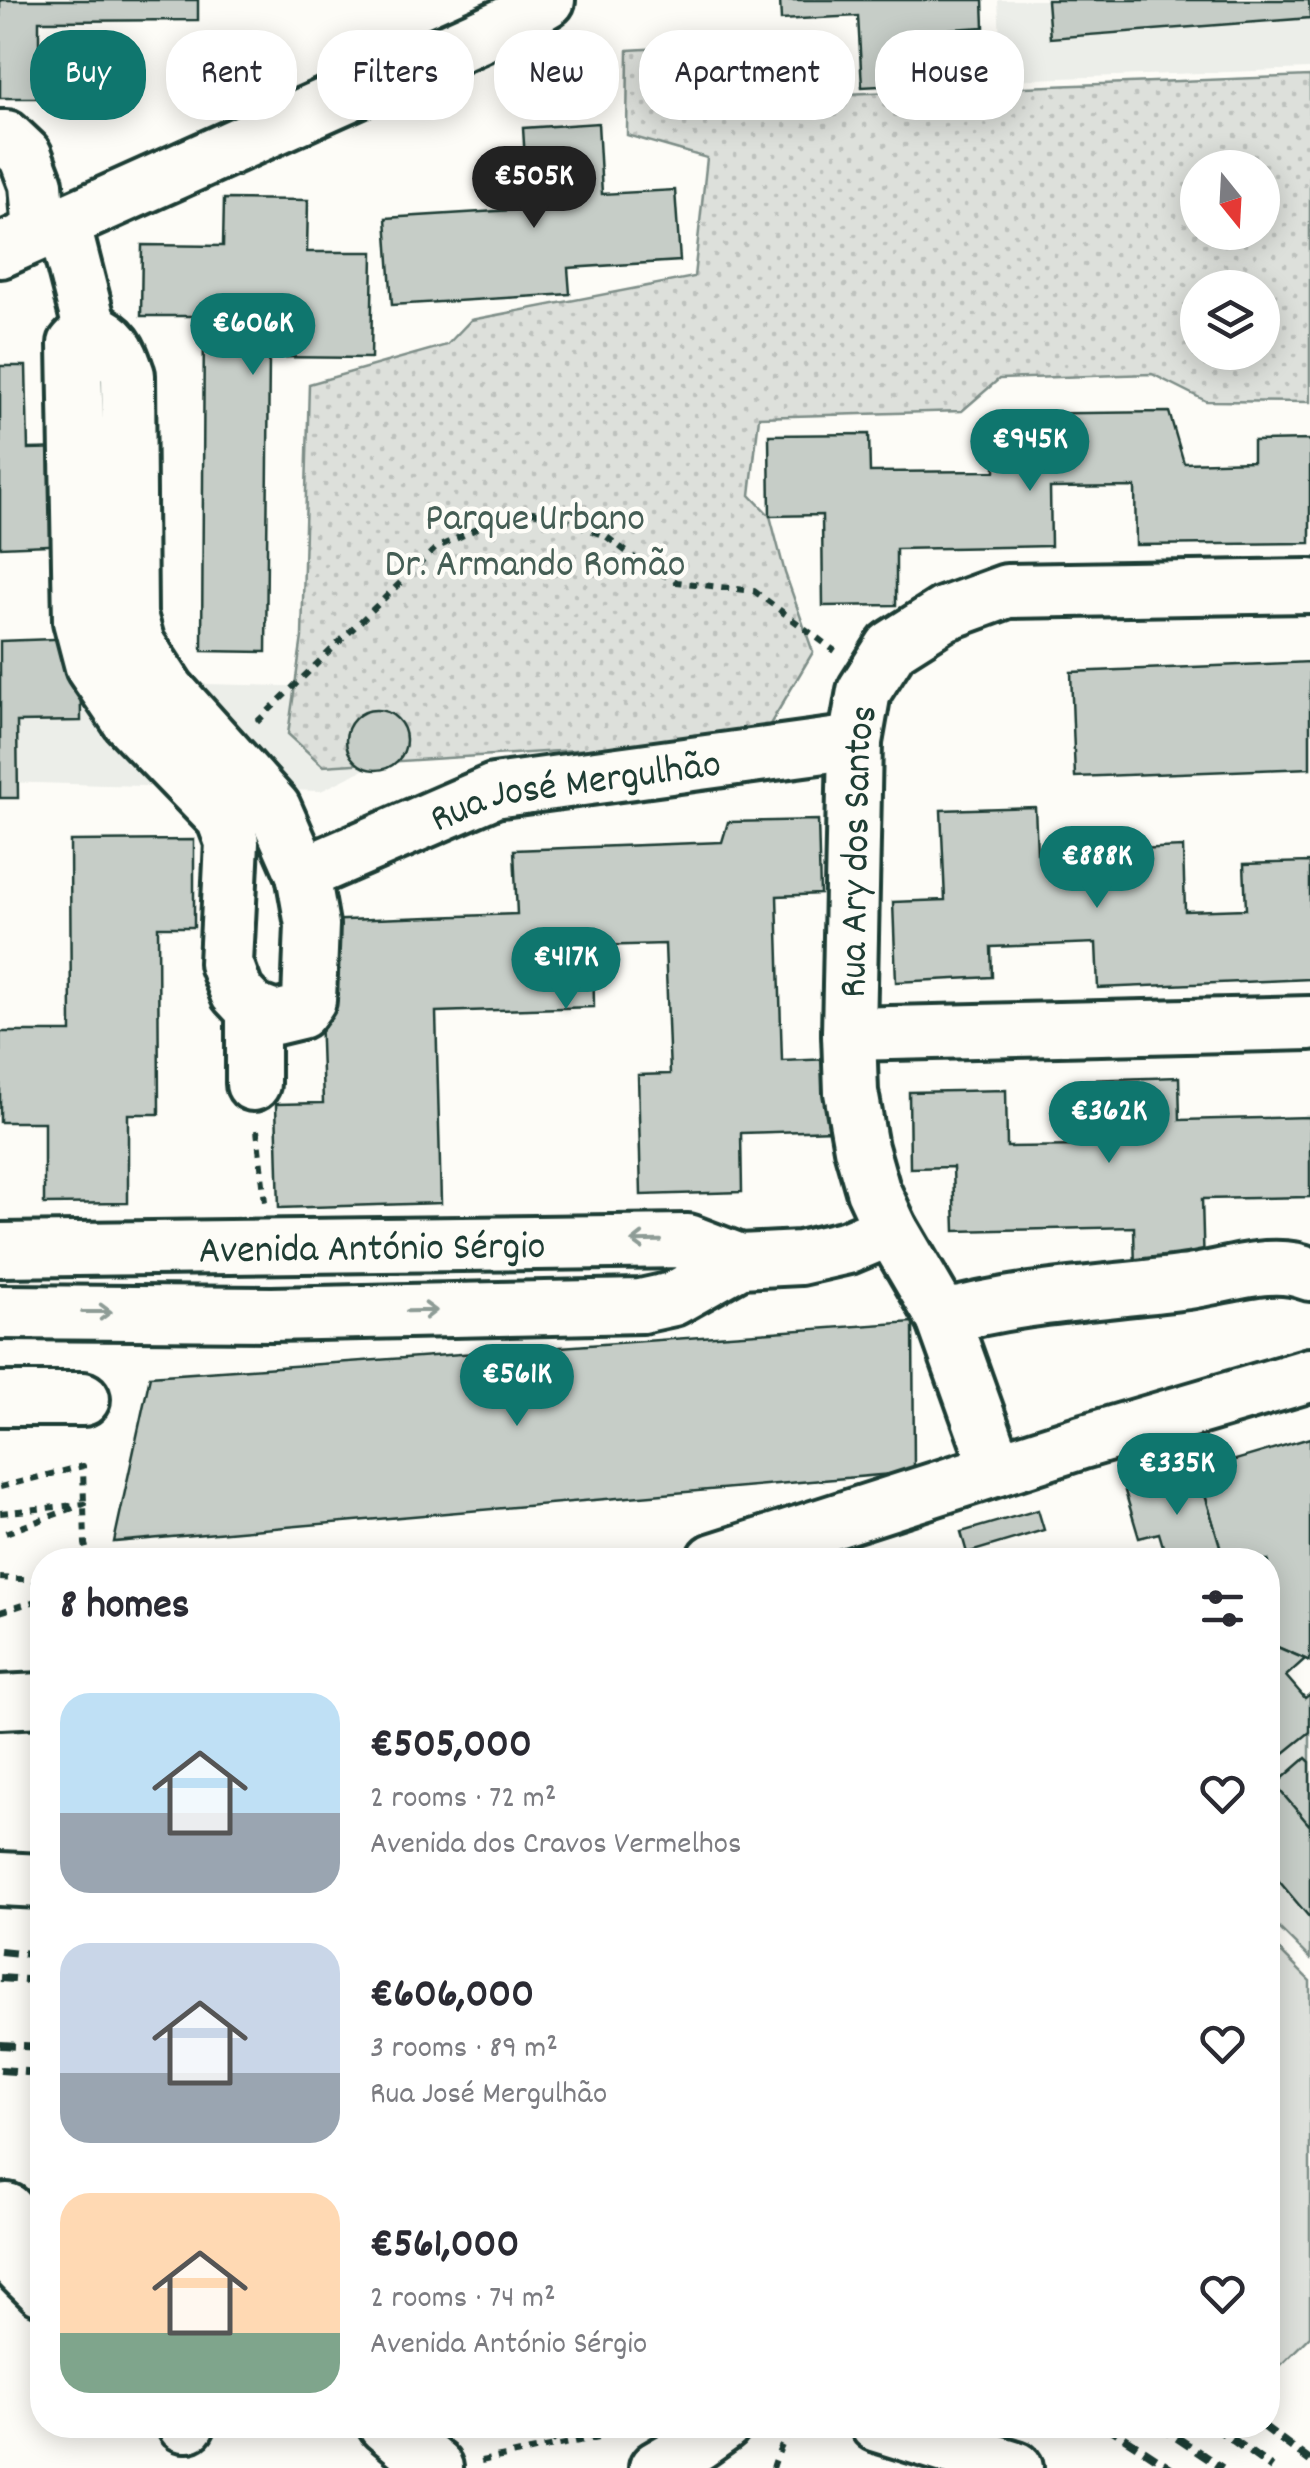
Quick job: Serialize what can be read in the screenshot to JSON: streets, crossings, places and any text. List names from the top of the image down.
{
  "streets": {
    "street": ["Rua José Mergulhão", "Rua Ary dos Santos", "Avenida António Sérgio"]
  },
  "crossings": [
    ["Rua José Mergulhão", "Rua Ary dos Santos"],
    ["Rua Ary dos Santos", "Avenida António Sérgio"]
  ],
  "parks": ["Parque Urbano Dr. Armando Romão"],
  "north": "bottom",
  "page": {
    "chip": [
      "Buy",
      "Rent",
      "Filters",
      "New",
      "Apartment",
      "House"
    ],
    "price": [
      "€505K",
      "€606K",
      "€945K",
      "€888K",
      "€417K",
      "€362K",
      "€561K",
      "€335K"
    ],
    "heading": "8 homes",
    "list": [
      {
        "name": "€505,000",
        "note": "2 rooms · 72 m² · Avenida dos Cravos Vermelhos"
      },
      {
        "name": "€606,000",
        "note": "3 rooms · 89 m² · Rua José Mergulhão"
      },
      {
        "name": "€561,000",
        "note": "2 rooms · 74 m² · Avenida António Sérgio"
      }
    ]
  }
}
